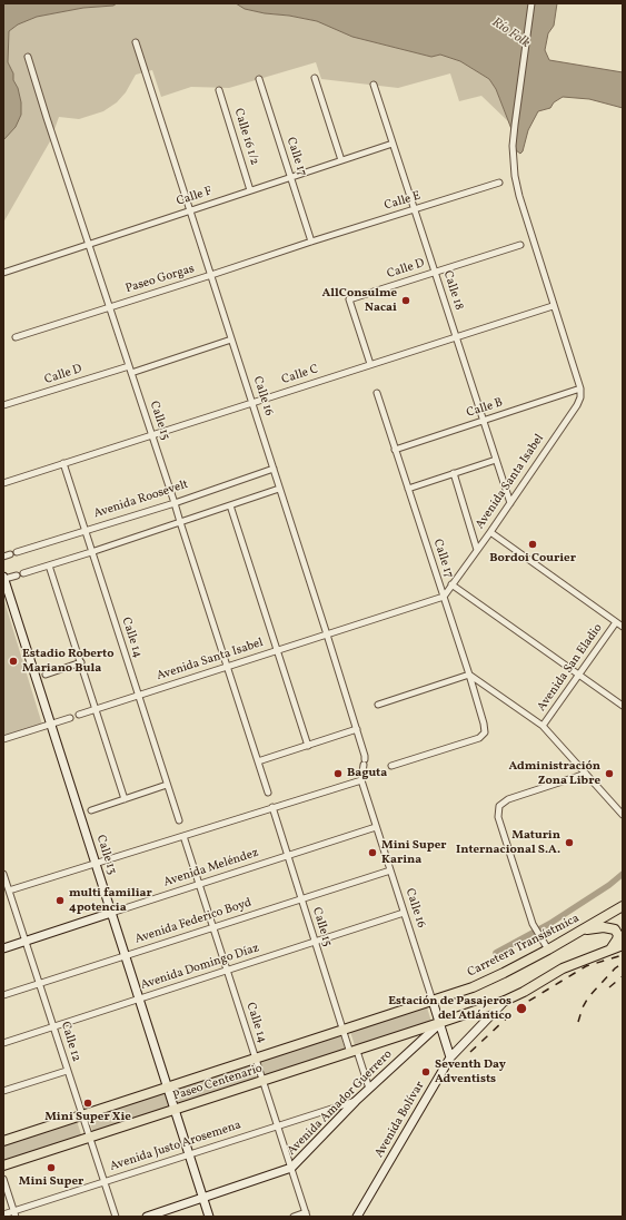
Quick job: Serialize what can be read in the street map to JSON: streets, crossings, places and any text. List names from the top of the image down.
{
  "streets": {
    "main road": [
      "Calle 16",
      "Calle 13",
      "Avenida Meléndez",
      "Carretera Transístmica",
      "Paseo Centenario",
      "Avenida Amador Guerrero",
      "Avenida Bolívar"
    ],
    "street": [
      "Calle 16 1/2",
      "Calle 17",
      "Calle F",
      "Calle E",
      "Calle D",
      "Paseo Gorgas",
      "Calle 18",
      "Calle C",
      "Calle B",
      "Calle 15",
      "Avenida Santa Isabel",
      "Avenida Roosevelt",
      "Calle 14",
      "Avenida San Eladio",
      "Avenida Federico Boyd",
      "Avenida Domingo Díaz",
      "Calle 12",
      "Avenida Justo Arosemena"
    ]
  },
  "crossings": [
    ["Calle 16 1/2", "Calle F"],
    ["Calle 17", "Calle F"],
    ["Calle 17", "Calle E"],
    ["Calle 17", "Paseo Gorgas"],
    ["Calle 17", "Calle B"],
    ["Calle 17", "Avenida Santa Isabel"],
    ["Calle F", "Calle 18"],
    ["Calle F", "Calle 16"],
    ["Calle F", "Calle 15"],
    ["Calle E", "Paseo Gorgas"],
    ["Calle E", "Calle 18"],
    ["Calle D", "Calle 18"],
    ["Calle D", "Calle C"],
    ["Calle D", "Calle 15"],
    ["Paseo Gorgas", "Calle 16"],
    ["Paseo Gorgas", "Calle 15"],
    ["Calle 18", "Calle C"],
    ["Calle 18", "Calle B"],
    ["Calle 18", "Avenida Santa Isabel"],
    ["Calle C", "Calle 16"],
    ["Calle C", "Calle 15"],
    ["Calle C", "Calle 14"],
    ["Calle 16", "Avenida Santa Isabel"],
    ["Calle 16", "Avenida Roosevelt"],
    ["Calle 16", "Avenida Meléndez"],
    ["Calle 16", "Avenida Federico Boyd"],
    ["Calle 16", "Carretera Transístmica"],
    ["Calle 16", "Avenida Domingo Díaz"],
    ["Calle 16", "Paseo Centenario"],
    ["Calle 16", "Avenida Amador Guerrero"],
    ["Calle 16", "Avenida Bolívar"],
    ["Calle B", "Avenida Santa Isabel"],
    ["Calle 15", "Avenida Santa Isabel"],
    ["Calle 15", "Avenida Roosevelt"],
    ["Calle 15", "Avenida Meléndez"],
    ["Calle 15", "Avenida Federico Boyd"],
    ["Calle 15", "Avenida Domingo Díaz"],
    ["Calle 15", "Paseo Centenario"],
    ["Calle 15", "Avenida Amador Guerrero"],
    ["Avenida Santa Isabel", "Calle 14"],
    ["Avenida Roosevelt", "Calle 14"],
    ["Calle 14", "Avenida Meléndez"],
    ["Calle 14", "Avenida Federico Boyd"],
    ["Calle 14", "Avenida Domingo Díaz"],
    ["Calle 14", "Paseo Centenario"],
    ["Calle 14", "Avenida Amador Guerrero"],
    ["Calle 14", "Avenida Justo Arosemena"],
    ["Calle 13", "Avenida Meléndez"],
    ["Calle 13", "Avenida Federico Boyd"],
    ["Calle 13", "Avenida Domingo Díaz"],
    ["Calle 13", "Paseo Centenario"],
    ["Calle 13", "Avenida Amador Guerrero"],
    ["Calle 13", "Avenida Justo Arosemena"],
    ["Avenida Meléndez", "Calle 12"],
    ["Avenida Federico Boyd", "Calle 12"],
    ["Carretera Transístmica", "Paseo Centenario"],
    ["Avenida Domingo Díaz", "Calle 12"],
    ["Calle 12", "Paseo Centenario"],
    ["Calle 12", "Avenida Justo Arosemena"],
    ["Paseo Centenario", "Avenida Amador Guerrero"],
    ["Avenida Amador Guerrero", "Avenida Justo Arosemena"]
  ],
  "water": ["Río Folk"],
  "places": [
    "AllConsulme Nacai",
    "Bordoi Courier",
    "Estadio Roberto Mariano Bula",
    "Baguta",
    "Administración Zona Libre",
    "Maturin Internacional S.A.",
    "Mini Super Karina",
    "multi familiar 4potencia",
    "Estación de Pasajeros del Atlántico",
    "Seventh Day Adventists",
    "Mini Super Xie",
    "Mini Super"
  ]
}
